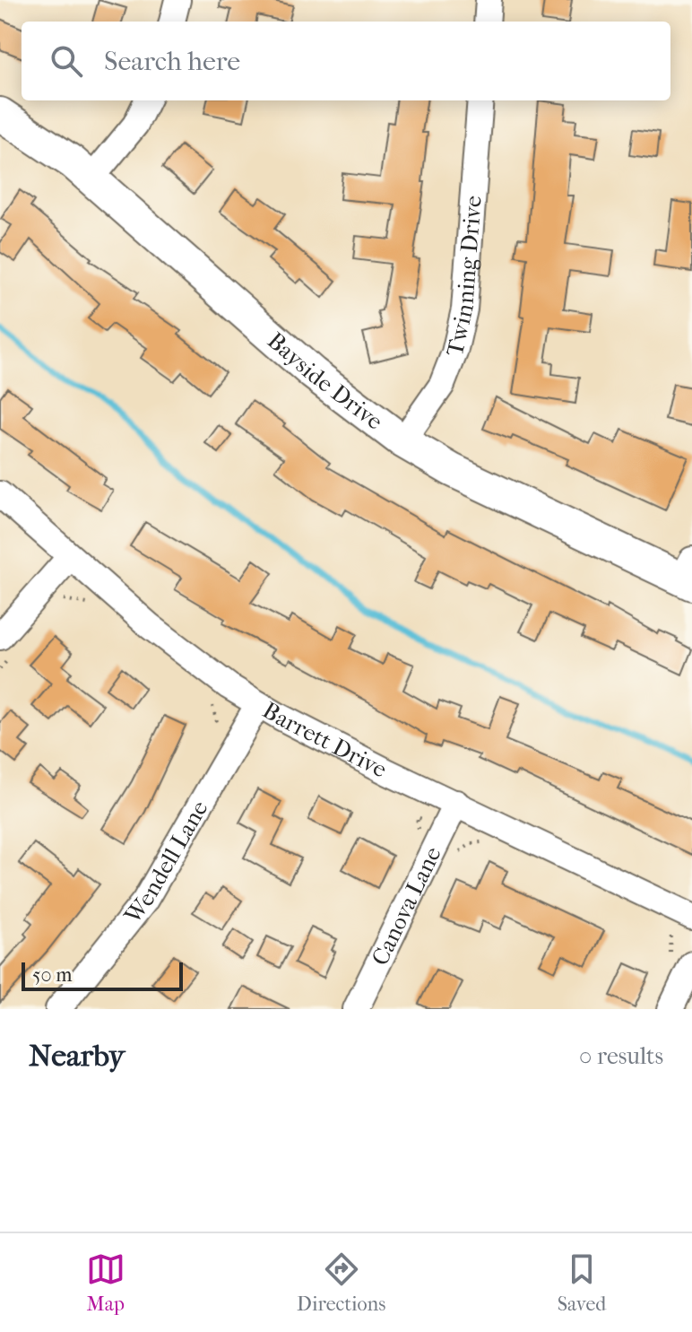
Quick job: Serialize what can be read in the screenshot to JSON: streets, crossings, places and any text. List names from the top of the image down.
{
  "streets": {
    "street": [
      "Twinning Drive",
      "Bayside Drive",
      "Barrett Drive",
      "Wendell Lane",
      "Canova Lane"
    ]
  },
  "crossings": [
    ["Twinning Drive", "Bayside Drive"],
    ["Barrett Drive", "Wendell Lane"],
    ["Barrett Drive", "Canova Lane"]
  ],
  "scale_bar": "50 m",
  "page": {
    "search": "Search here",
    "scale": "50 m",
    "heading": ["Nearby", "0 results"],
    "nav": ["Map", "Directions", "Saved"]
  }
}
